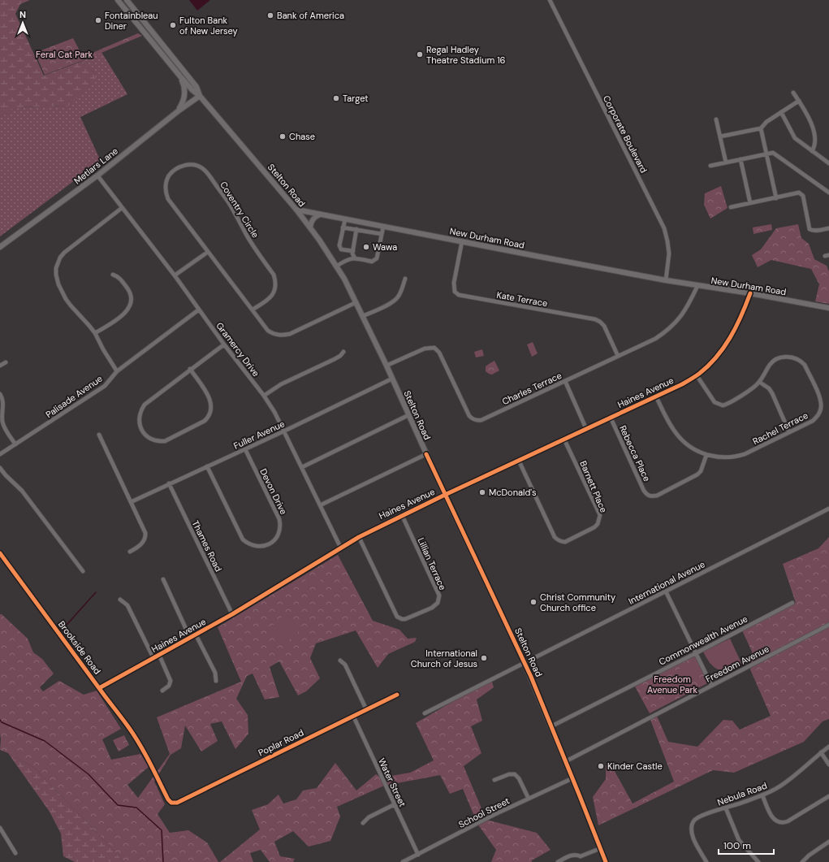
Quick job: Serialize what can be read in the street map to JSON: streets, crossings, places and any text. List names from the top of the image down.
{
  "streets": {
    "main road": ["Metlars Lane", "Stelton Road", "New Durham Road"],
    "street": [
      "Corporate Boulevard",
      "Coventry Circle",
      "Kate Terrace",
      "Gramercy Drive",
      "Charles Terrace",
      "Haines Avenue",
      "Palisade Avenue",
      "Rachel Terrace",
      "Fuller Avenue",
      "Rebecca Place",
      "Barnett Place",
      "Devon Drive",
      "Thames Road",
      "Lillian Terrace",
      "International Avenue",
      "Commonwealth Avenue",
      "Brookside Road",
      "Freedom Avenue",
      "Poplar Road",
      "Water Street",
      "Nebula Road",
      "School Street"
    ]
  },
  "crossings": [
    ["Corporate Boulevard", "New Durham Road"],
    ["Metlars Lane", "Stelton Road"],
    ["Metlars Lane", "Gramercy Drive"],
    ["Stelton Road", "Coventry Circle"],
    ["Stelton Road", "New Durham Road"],
    ["Stelton Road", "Charles Terrace"],
    ["Stelton Road", "Haines Avenue"],
    ["Stelton Road", "Fuller Avenue"],
    ["Stelton Road", "International Avenue"],
    ["Stelton Road", "Commonwealth Avenue"],
    ["Stelton Road", "Freedom Avenue"],
    ["Stelton Road", "School Street"],
    ["New Durham Road", "Kate Terrace"],
    ["New Durham Road", "Charles Terrace"],
    ["New Durham Road", "Haines Avenue"],
    ["Kate Terrace", "Charles Terrace"],
    ["Gramercy Drive", "Haines Avenue"],
    ["Gramercy Drive", "Palisade Avenue"],
    ["Gramercy Drive", "Fuller Avenue"],
    ["Haines Avenue", "Rachel Terrace"],
    ["Haines Avenue", "Rebecca Place"],
    ["Haines Avenue", "Barnett Place"],
    ["Haines Avenue", "Thames Road"],
    ["Haines Avenue", "Lillian Terrace"],
    ["Haines Avenue", "Brookside Road"],
    ["Rachel Terrace", "Rebecca Place"],
    ["Fuller Avenue", "Devon Drive"],
    ["Fuller Avenue", "Thames Road"],
    ["Brookside Road", "Poplar Road"],
    ["Poplar Road", "Water Street"],
    ["Water Street", "School Street"]
  ],
  "parks": ["Feral Cat Park", "Freedom Avenue Park"],
  "places": [
    "Bank of America",
    "Fontainbleau Diner",
    "Fulton Bank of New Jersey",
    "Regal Hadley Theatre Stadium 16",
    "Target",
    "Chase",
    "Wawa",
    "McDonald's",
    "Christ Community Church office",
    "International Church of Jesus",
    "Kinder Castle"
  ],
  "scale_bar": "100 m",
  "north": "top"
}
